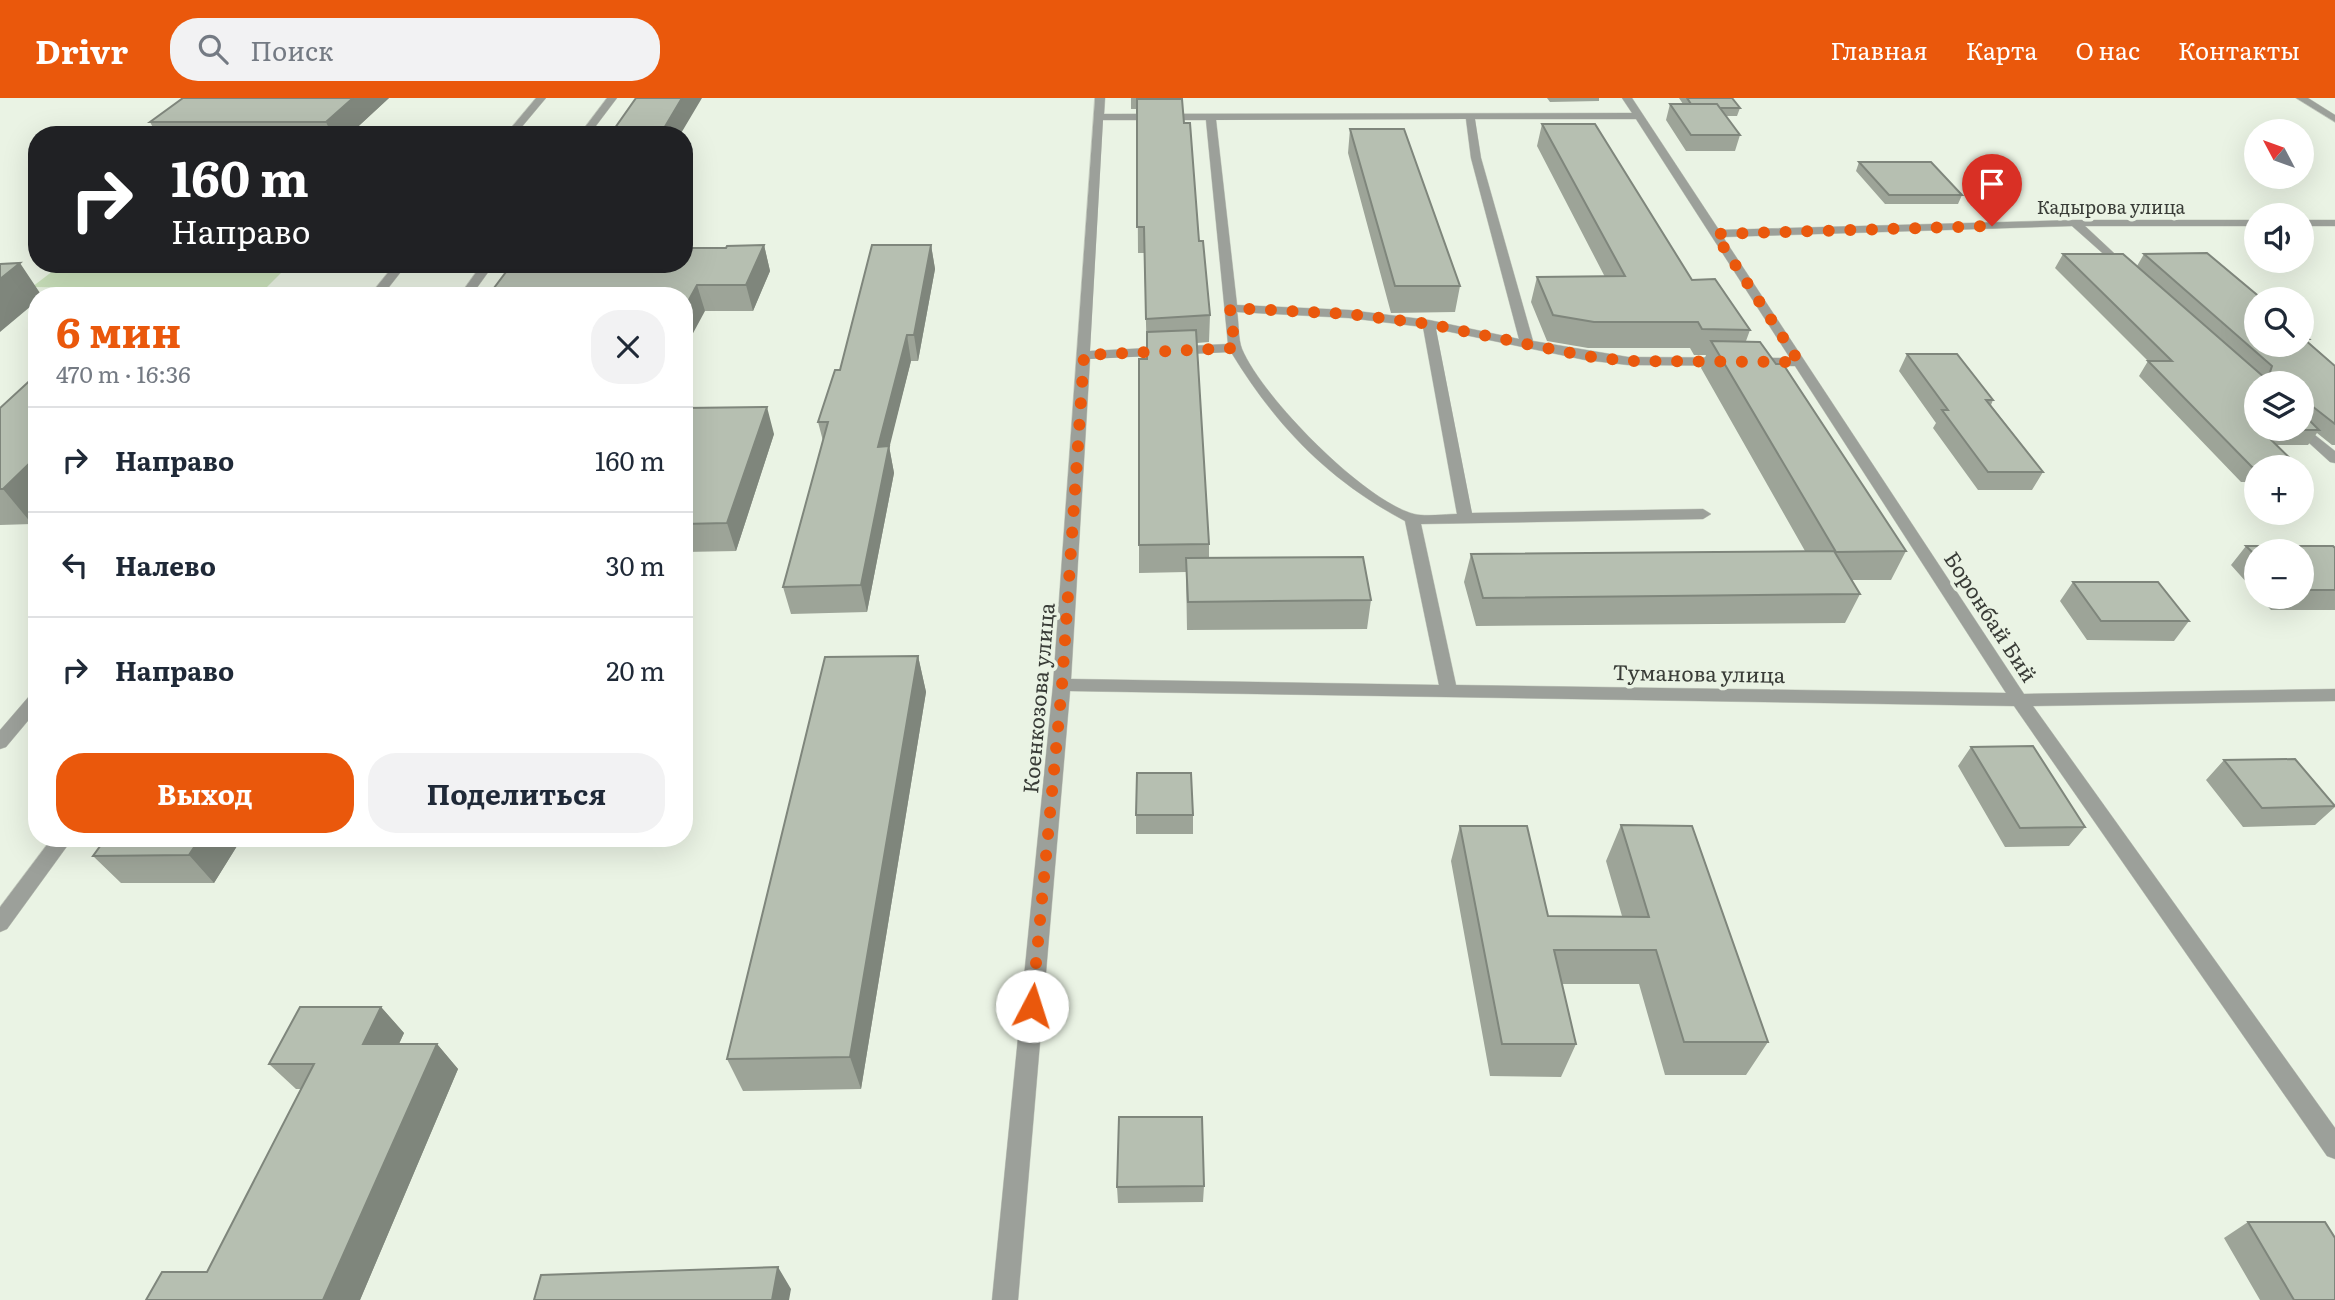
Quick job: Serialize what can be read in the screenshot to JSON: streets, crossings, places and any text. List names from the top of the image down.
{
  "streets": {
    "street": [
      "Кадырова улица",
      "Боронбай Бий",
      "Туманова улица",
      "Коенкозова улица"
    ]
  },
  "crossings": [
    ["Кадырова улица", "Боронбай Бий"],
    ["Боронбай Бий", "Туманова улица"],
    ["Туманова улица", "Коенкозова улица"]
  ],
  "north": "top left",
  "page": {
    "header": "Drivr",
    "search": "Поиск",
    "nav": [
      "Главная",
      "Карта",
      "О нас",
      "Контакты"
    ],
    "map_buttons": ["+", "−"],
    "turn": ["160 m", "Направо"],
    "heading": ["6 мин", "470 m · 16:36"],
    "list": [
      {
        "name": "Направо",
        "value": "160 m"
      },
      {
        "name": "Налево",
        "value": "30 m"
      },
      {
        "name": "Направо",
        "value": "20 m"
      }
    ],
    "buttons": ["Выход", "Поделиться"]
  }
}
